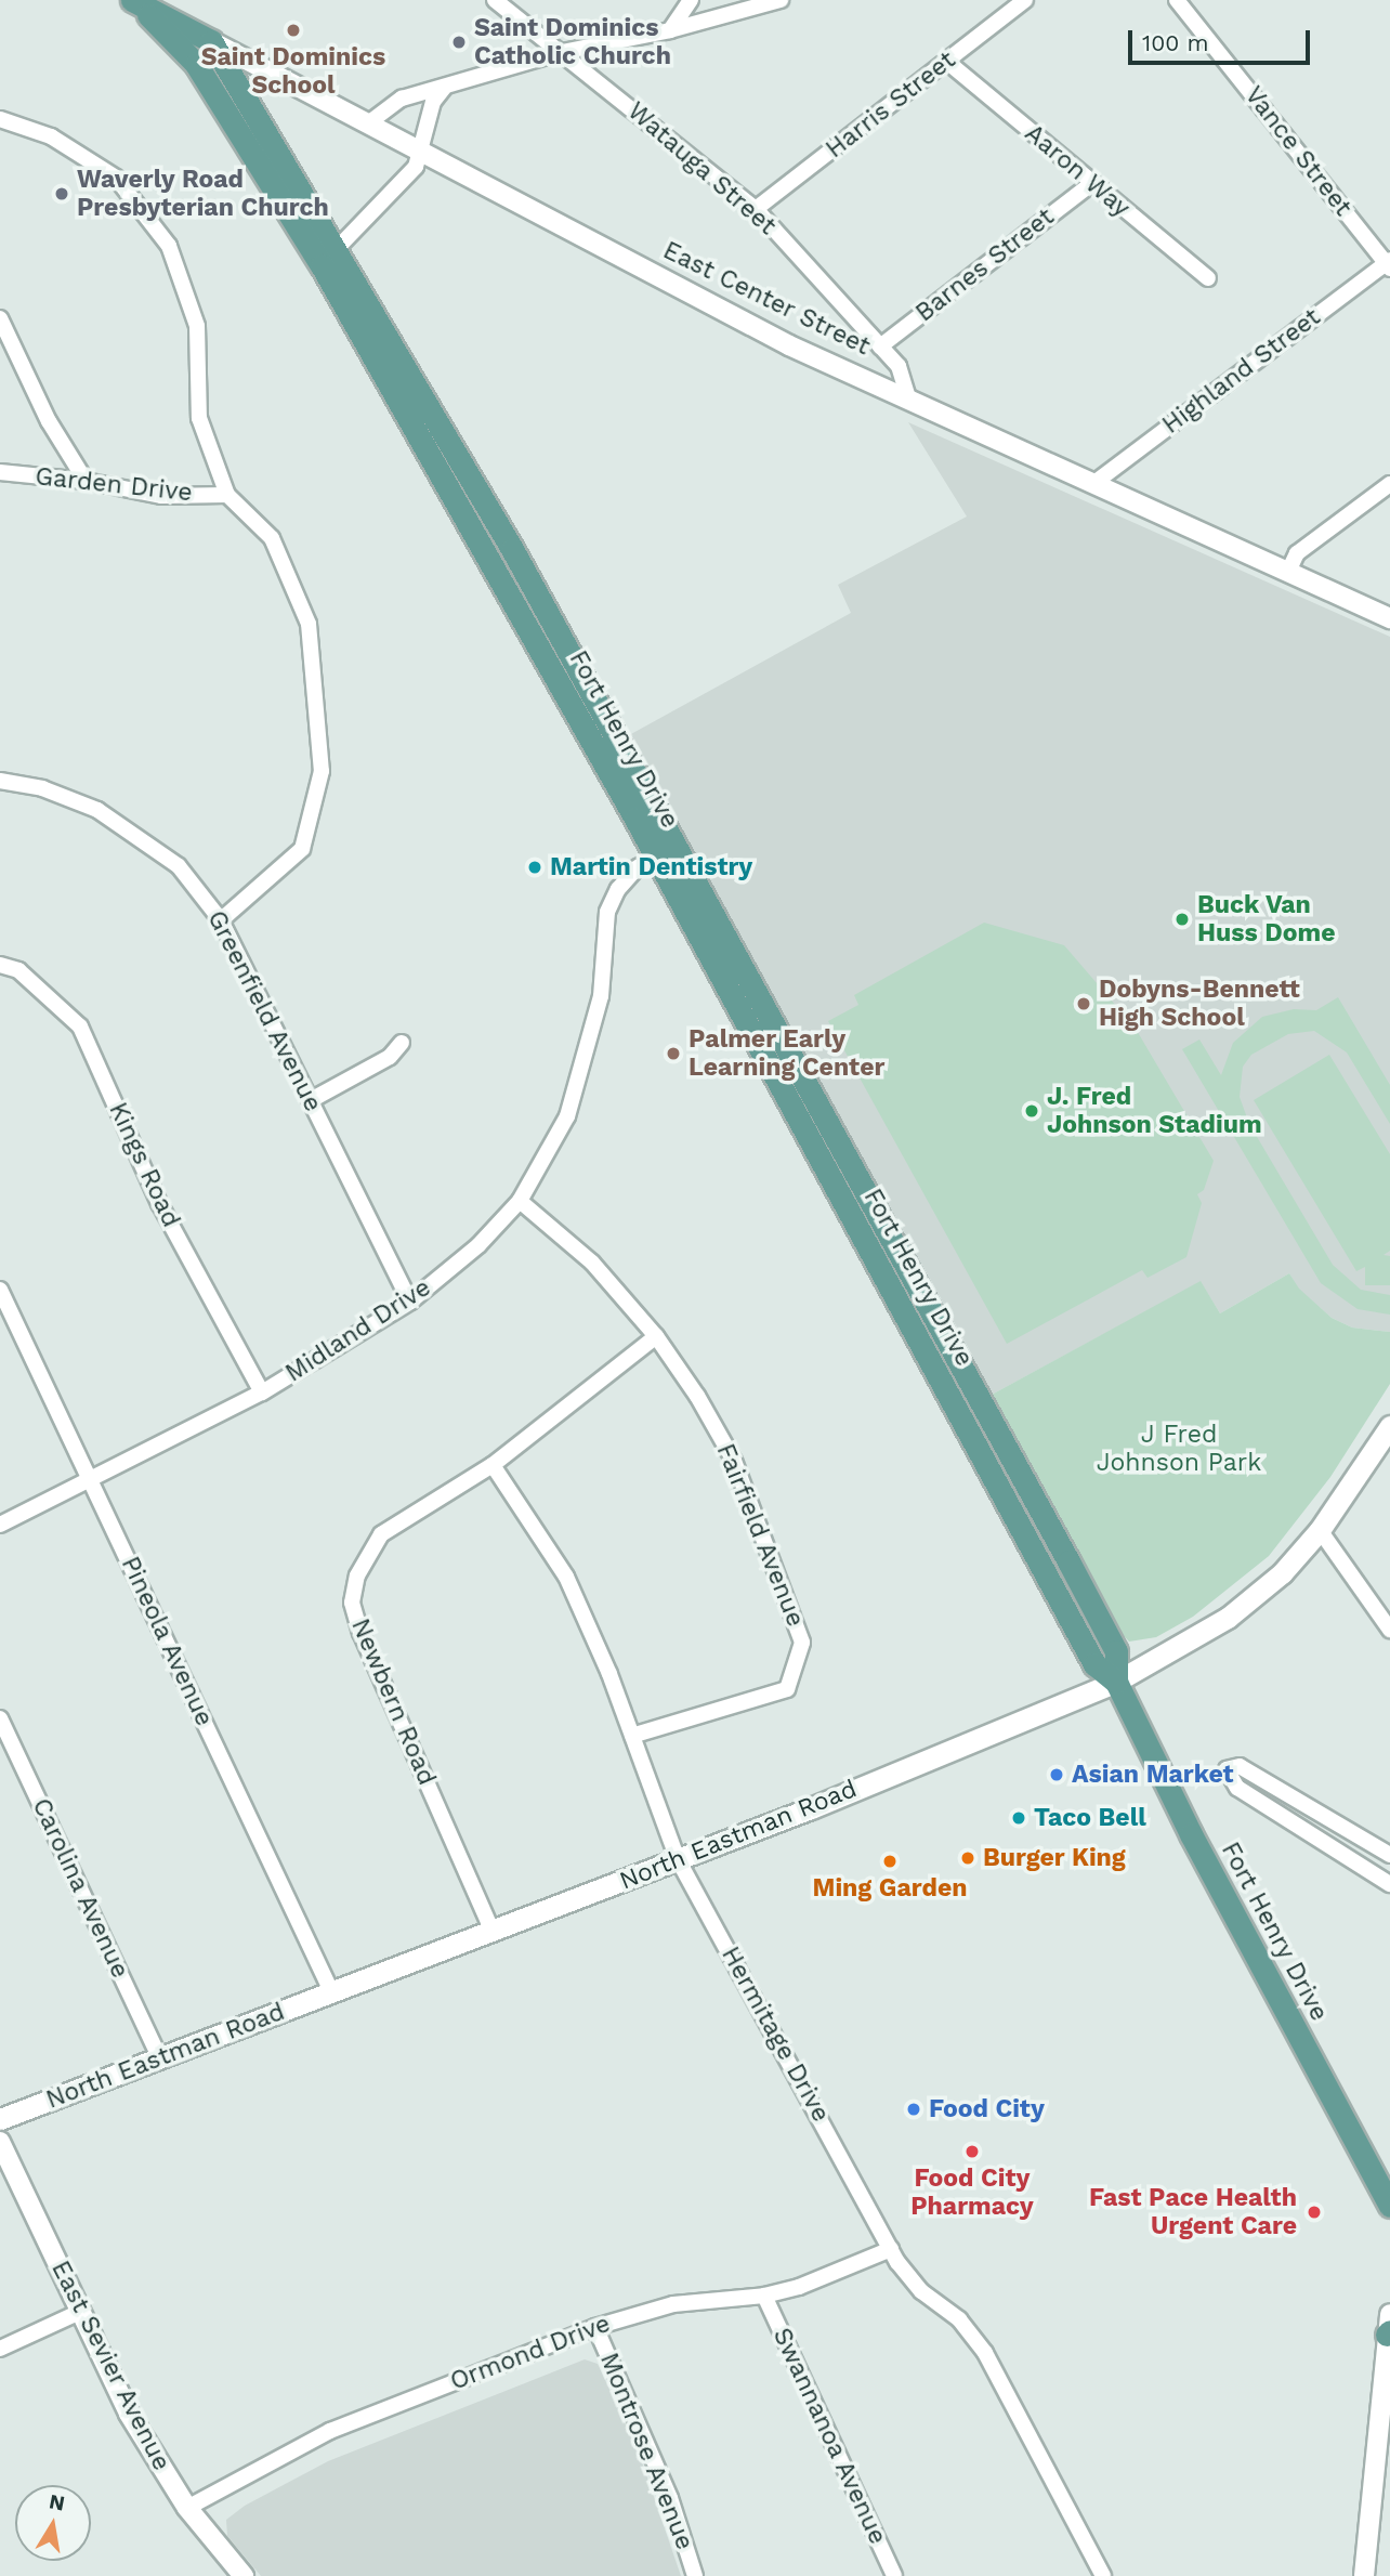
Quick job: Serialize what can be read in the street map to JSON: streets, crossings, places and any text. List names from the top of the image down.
{
  "streets": {
    "main road": ["East Center Street", "Fort Henry Drive", "North Eastman Road"],
    "street": [
      "Harris Street",
      "Vance Street",
      "Watauga Street",
      "Aaron Way",
      "Barnes Street",
      "Highland Street",
      "Garden Drive",
      "Greenfield Avenue",
      "Kings Road",
      "Midland Drive",
      "Fairfield Avenue",
      "Pineola Avenue",
      "Newbern Road",
      "Carolina Avenue",
      "Hermitage Drive",
      "Ormond Drive",
      "East Sevier Avenue",
      "Swannanoa Avenue",
      "Montrose Avenue"
    ]
  },
  "crossings": [
    ["Harris Street", "Watauga Street"],
    ["Harris Street", "Aaron Way"],
    ["Vance Street", "Highland Street"],
    ["Watauga Street", "Barnes Street"],
    ["Watauga Street", "East Center Street"],
    ["Aaron Way", "Barnes Street"],
    ["East Center Street", "Highland Street"],
    ["East Center Street", "Fort Henry Drive"],
    ["Fort Henry Drive", "Midland Drive"],
    ["Fort Henry Drive", "North Eastman Road"],
    ["Greenfield Avenue", "Midland Drive"],
    ["Kings Road", "Midland Drive"],
    ["Midland Drive", "Fairfield Avenue"],
    ["Midland Drive", "Pineola Avenue"],
    ["Fairfield Avenue", "Newbern Road"],
    ["Fairfield Avenue", "Hermitage Drive"],
    ["Pineola Avenue", "North Eastman Road"],
    ["Newbern Road", "North Eastman Road"],
    ["Newbern Road", "Hermitage Drive"],
    ["North Eastman Road", "Carolina Avenue"],
    ["North Eastman Road", "Hermitage Drive"],
    ["Hermitage Drive", "Ormond Drive"],
    ["Ormond Drive", "East Sevier Avenue"],
    ["Ormond Drive", "Swannanoa Avenue"],
    ["Ormond Drive", "Montrose Avenue"]
  ],
  "parks": ["J Fred Johnson Park"],
  "places": [
    "Saint Dominics School",
    "Saint Dominics Catholic Church",
    "Waverly Road Presbyterian Church",
    "Martin Dentistry",
    "Buck Van Huss Dome",
    "Dobyns-Bennett High School",
    "Palmer Early Learning Center",
    "J. Fred Johnson Stadium",
    "Asian Market",
    "Taco Bell",
    "Burger King",
    "Ming Garden",
    "Food City",
    "Food City Pharmacy",
    "Fast Pace Health Urgent Care"
  ],
  "scale_bar": "100 m",
  "north": "top"
}
